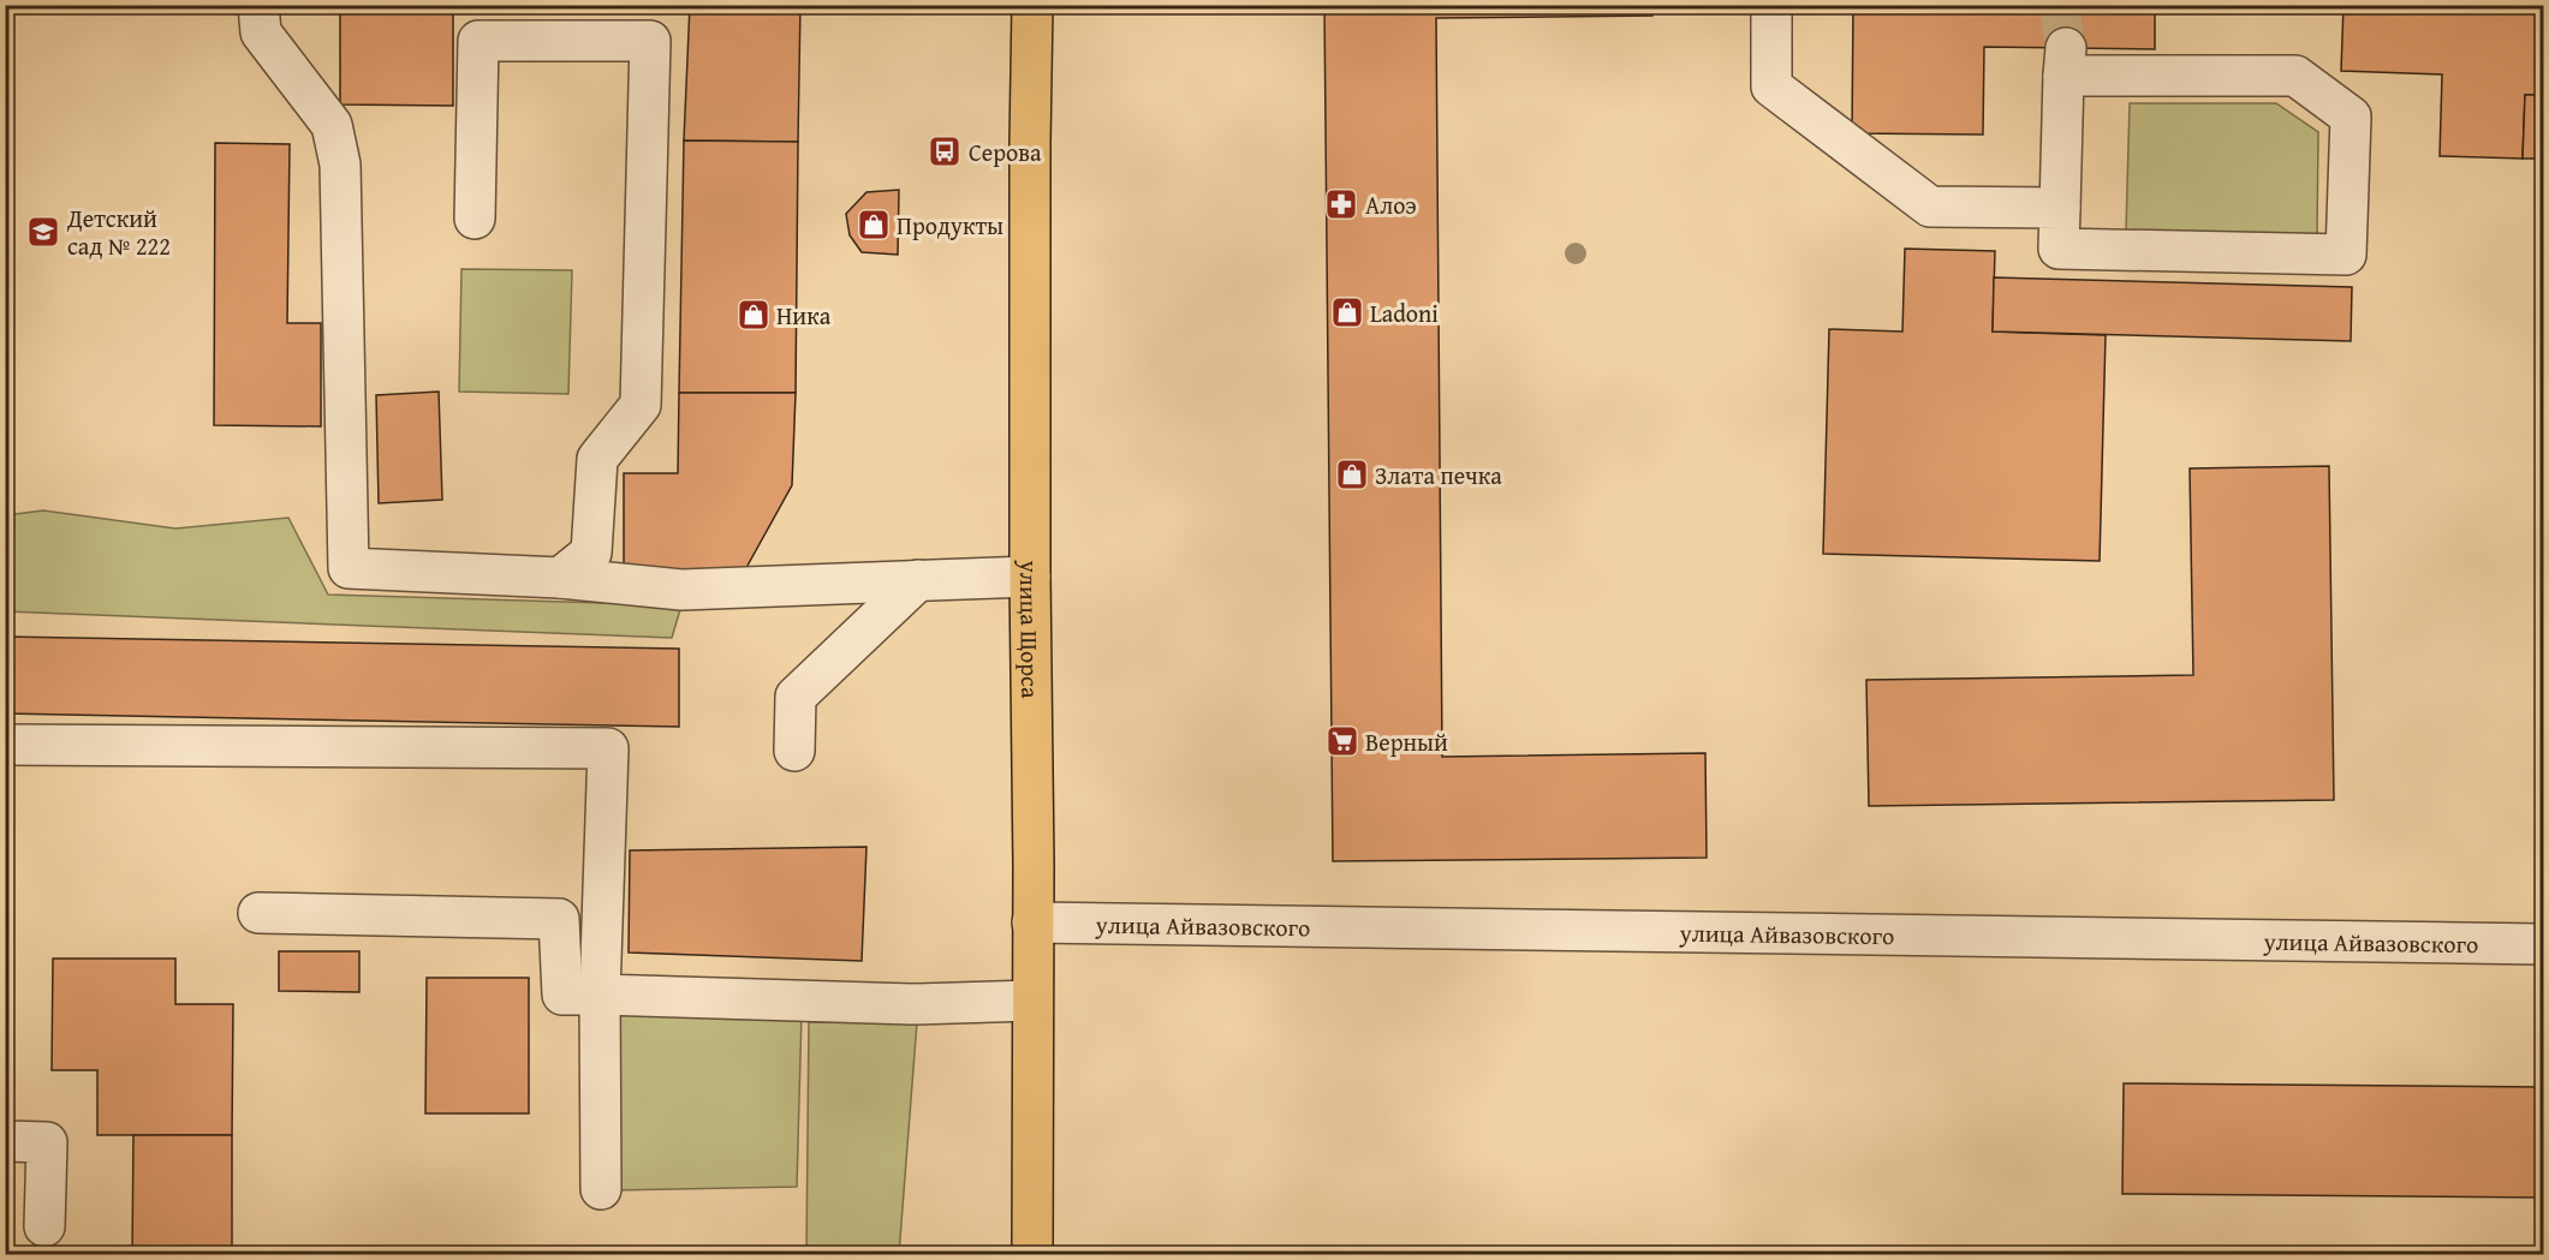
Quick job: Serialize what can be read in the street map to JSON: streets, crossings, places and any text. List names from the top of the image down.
{
  "streets": {
    "main road": ["улица Щорса"],
    "street": ["улица Айвазовского"]
  },
  "crossings": [
    ["улица Щорса", "улица Айвазовского"]
  ],
  "places": {
    "bus stop": ["Серова"],
    "pharmacy": ["Алоэ"],
    "shop": [
      "Продукты",
      "Ladoni",
      "Ника",
      "Злата печка"
    ],
    "school or university": ["Детский сад № 222"],
    "supermarket": ["Верный"]
  }
}
